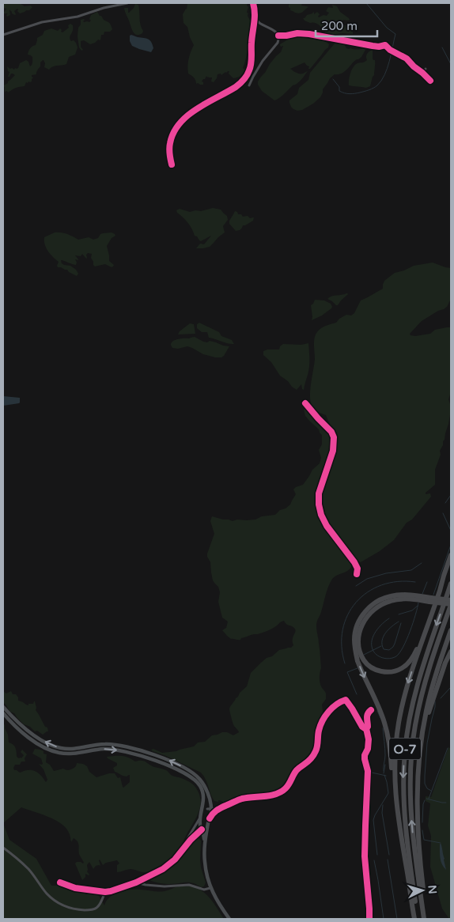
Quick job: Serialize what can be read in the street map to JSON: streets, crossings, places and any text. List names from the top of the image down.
{
  "streets": {
    "highway": ["O-7"]
  },
  "scale_bar": "200 m",
  "north": "right"
}
